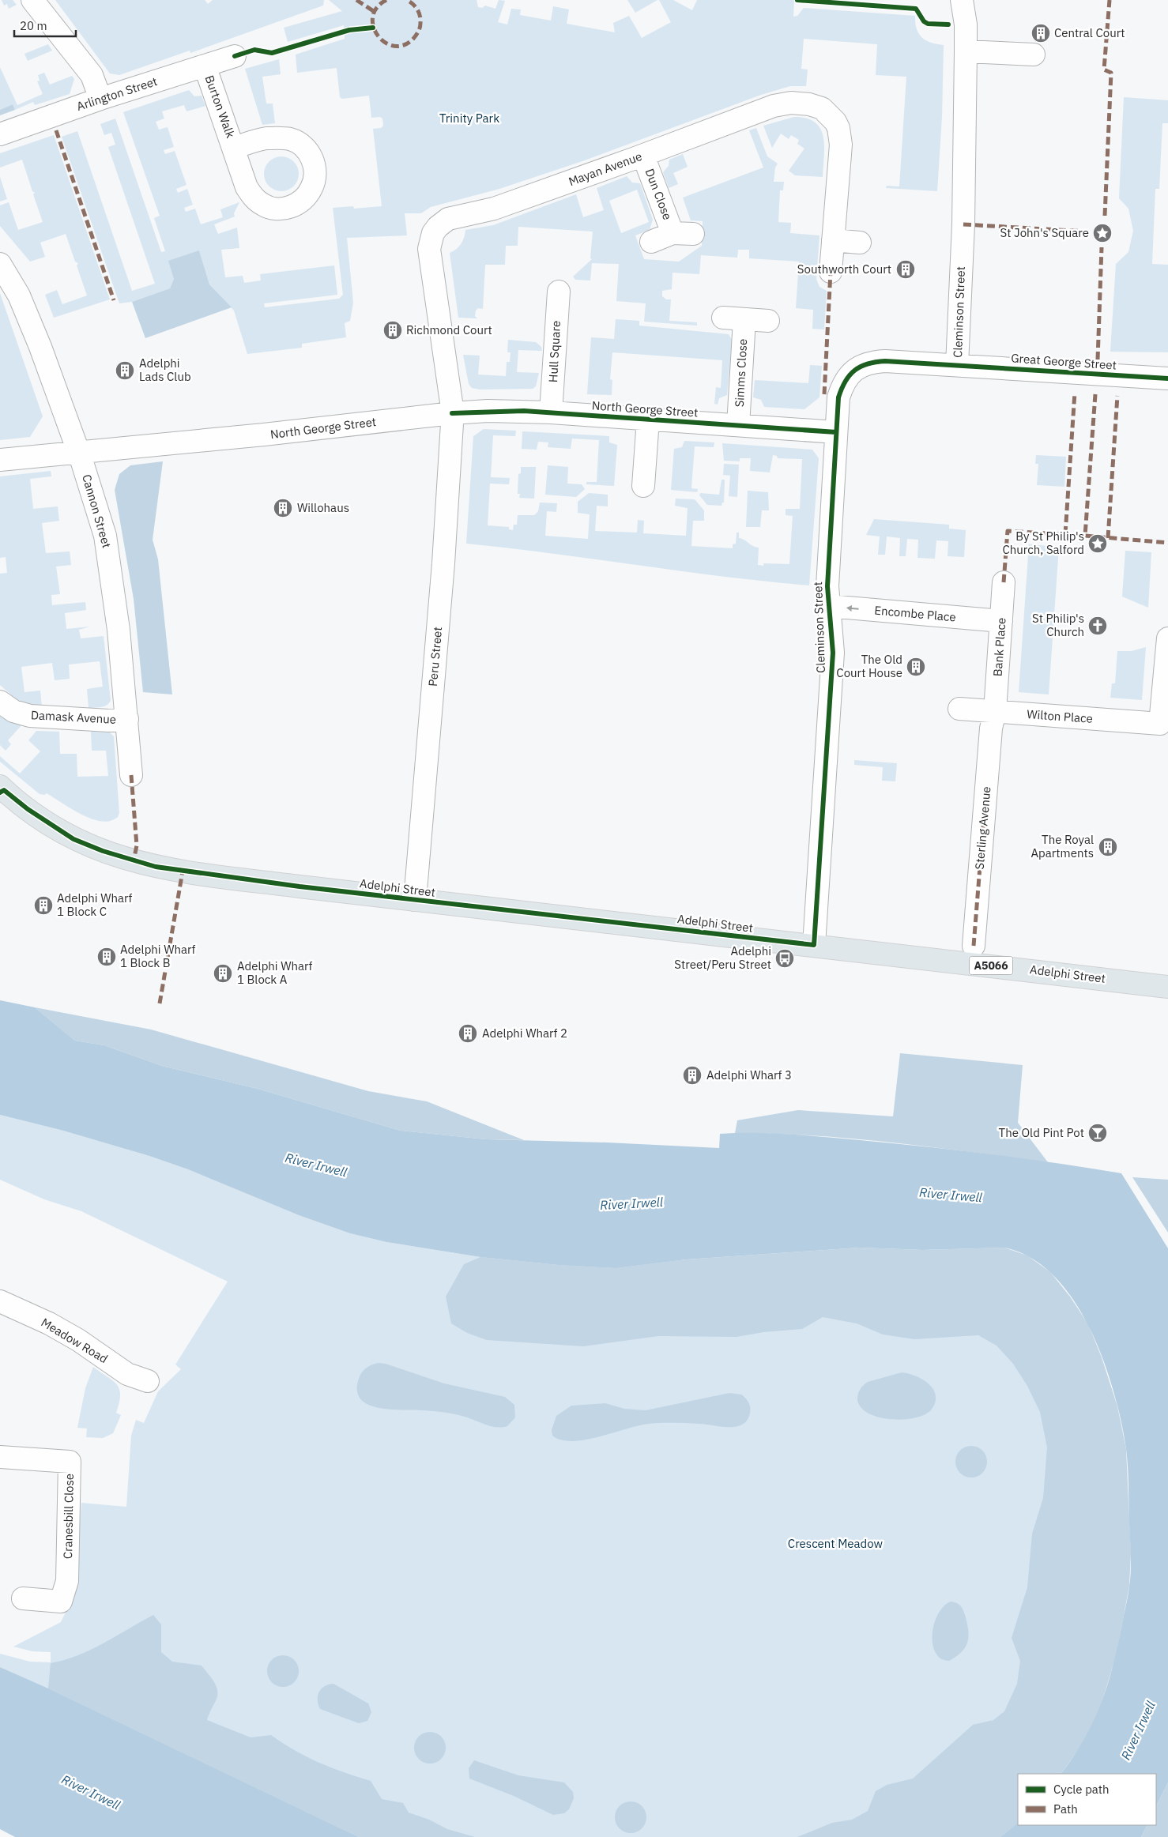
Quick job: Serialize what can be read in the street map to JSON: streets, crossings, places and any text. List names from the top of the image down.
{
  "streets": {
    "main road": ["Adelphi Street", "A5066"],
    "street": [
      "Arlington Street",
      "Burton Walk",
      "Mayan Avenue",
      "Dun Close",
      "Cleminson Street",
      "Hull Square",
      "Great George Street",
      "Simms Close",
      "North George Street",
      "Cannon Street",
      "Encombe Place",
      "Bank Place",
      "Peru Street",
      "Wilton Place",
      "Damask Avenue",
      "Sterling Avenue",
      "Meadow Road",
      "Cranesbill Close"
    ]
  },
  "crossings": [
    ["Arlington Street", "Burton Walk"],
    ["Mayan Avenue", "Dun Close"],
    ["Mayan Avenue", "North George Street"],
    ["Mayan Avenue", "Peru Street"],
    ["Cleminson Street", "Great George Street"],
    ["Cleminson Street", "North George Street"],
    ["Cleminson Street", "Encombe Place"],
    ["Cleminson Street", "Adelphi Street"],
    ["Hull Square", "North George Street"],
    ["Simms Close", "North George Street"],
    ["North George Street", "Cannon Street"],
    ["North George Street", "Peru Street"],
    ["Cannon Street", "Damask Avenue"],
    ["Encombe Place", "Bank Place"],
    ["Bank Place", "Wilton Place"],
    ["Bank Place", "Sterling Avenue"],
    ["Peru Street", "Adelphi Street"],
    ["Wilton Place", "Sterling Avenue"]
  ],
  "one_way": ["Encombe Place"],
  "water": ["River Irwell"],
  "parks": ["Trinity Park", "Crescent Meadow"],
  "places": {
    "building": [
      "Central Court",
      "Southworth Court",
      "Richmond Court",
      "Adelphi Lads Club",
      "Willohaus",
      "The Old Court House",
      "The Royal Apartments",
      "Adelphi Wharf 1 Block C",
      "Adelphi Wharf 1 Block B",
      "Adelphi Wharf 1 Block A",
      "Adelphi Wharf 2",
      "Adelphi Wharf 3"
    ],
    "place": ["St John's Square", "By St Philip's Church, Salford"],
    "church": ["St Philip's Church"],
    "bus stop": ["Adelphi Street/Peru Street"],
    "bar": ["The Old Pint Pot"]
  },
  "legend": ["Cycle path", "Path"],
  "scale_bar": "20 m"
}
